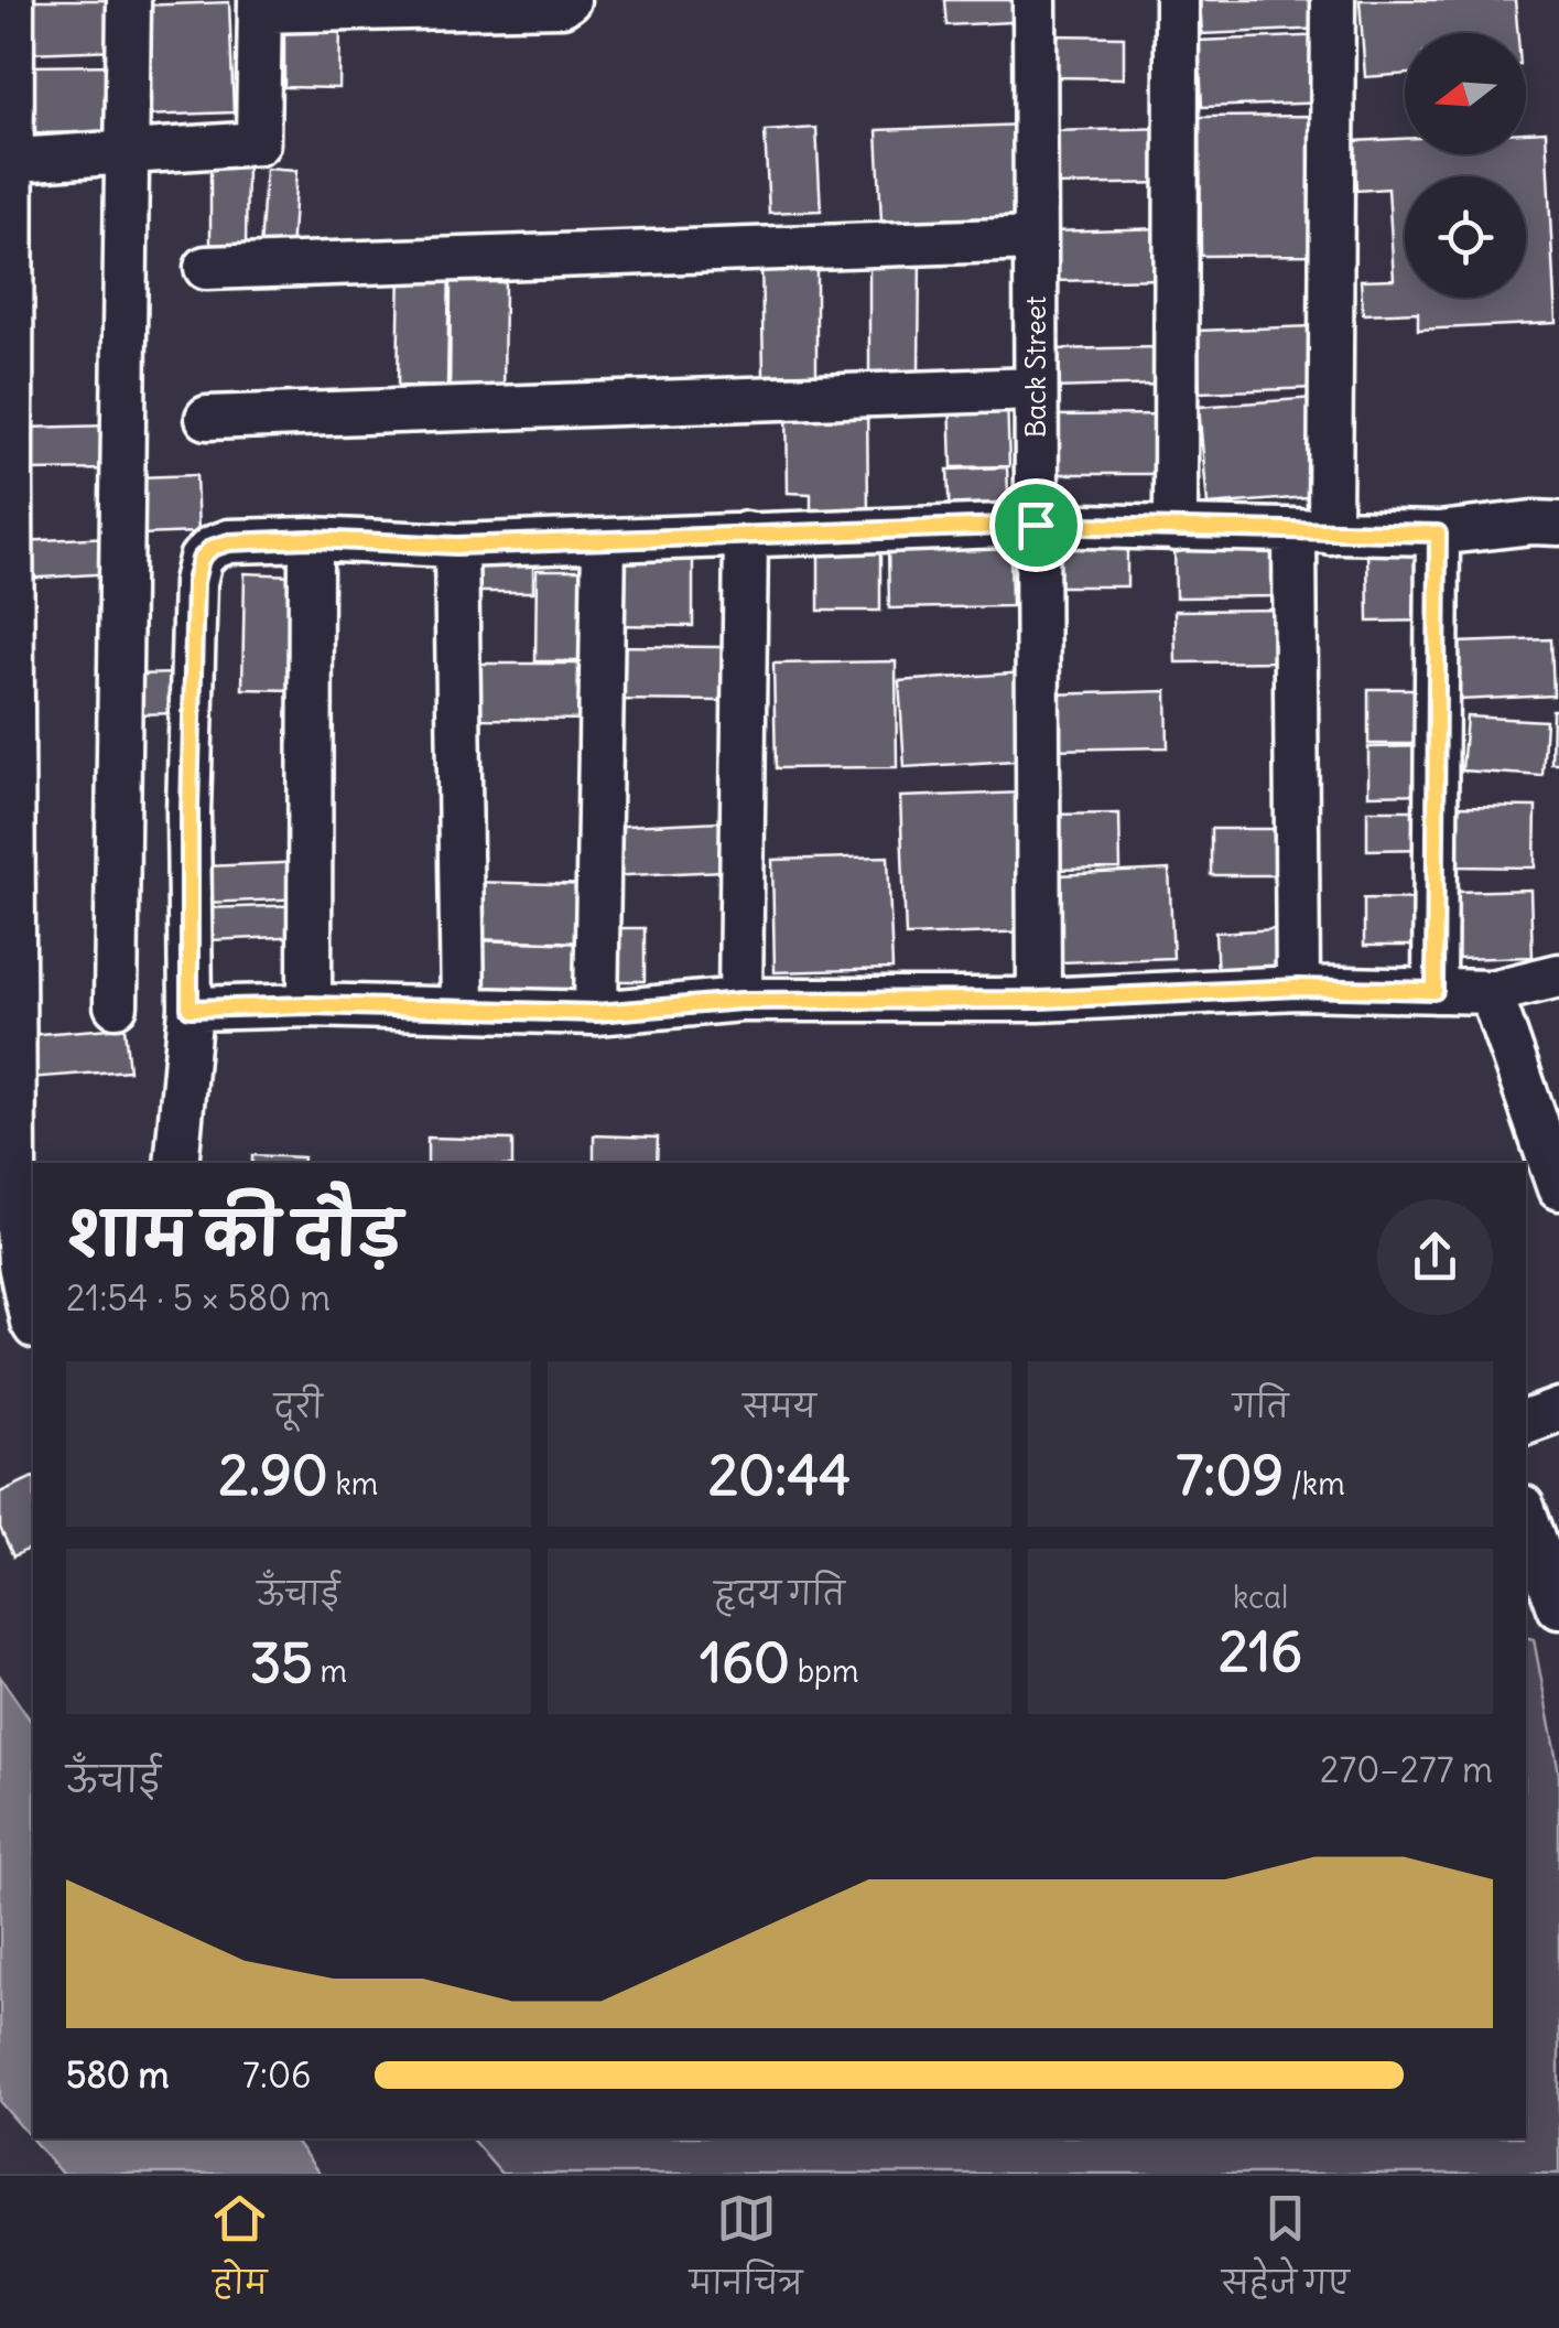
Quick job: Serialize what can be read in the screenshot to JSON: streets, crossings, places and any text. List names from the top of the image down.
{
  "streets": {
    "street": ["Back Street"]
  },
  "north": "left",
  "page": {
    "heading": ["शाम की दौड़", "21:54 · 5 × 580 m"],
    "stats": [
      ["दूरी", "2.90 km"],
      ["समय", "20:44"],
      ["गति", "7:09 /km"],
      ["ऊँचाई", "35 m"],
      ["हृदय गति", "160 bpm"],
      ["kcal", "216"]
    ],
    "chart": ["ऊँचाई", "270–277 m"],
    "list": [
      {
        "name": "580 m",
        "note": "7:06"
      }
    ],
    "tabs": ["होम", "मानचित्र", "सहेजे गए"]
  }
}
